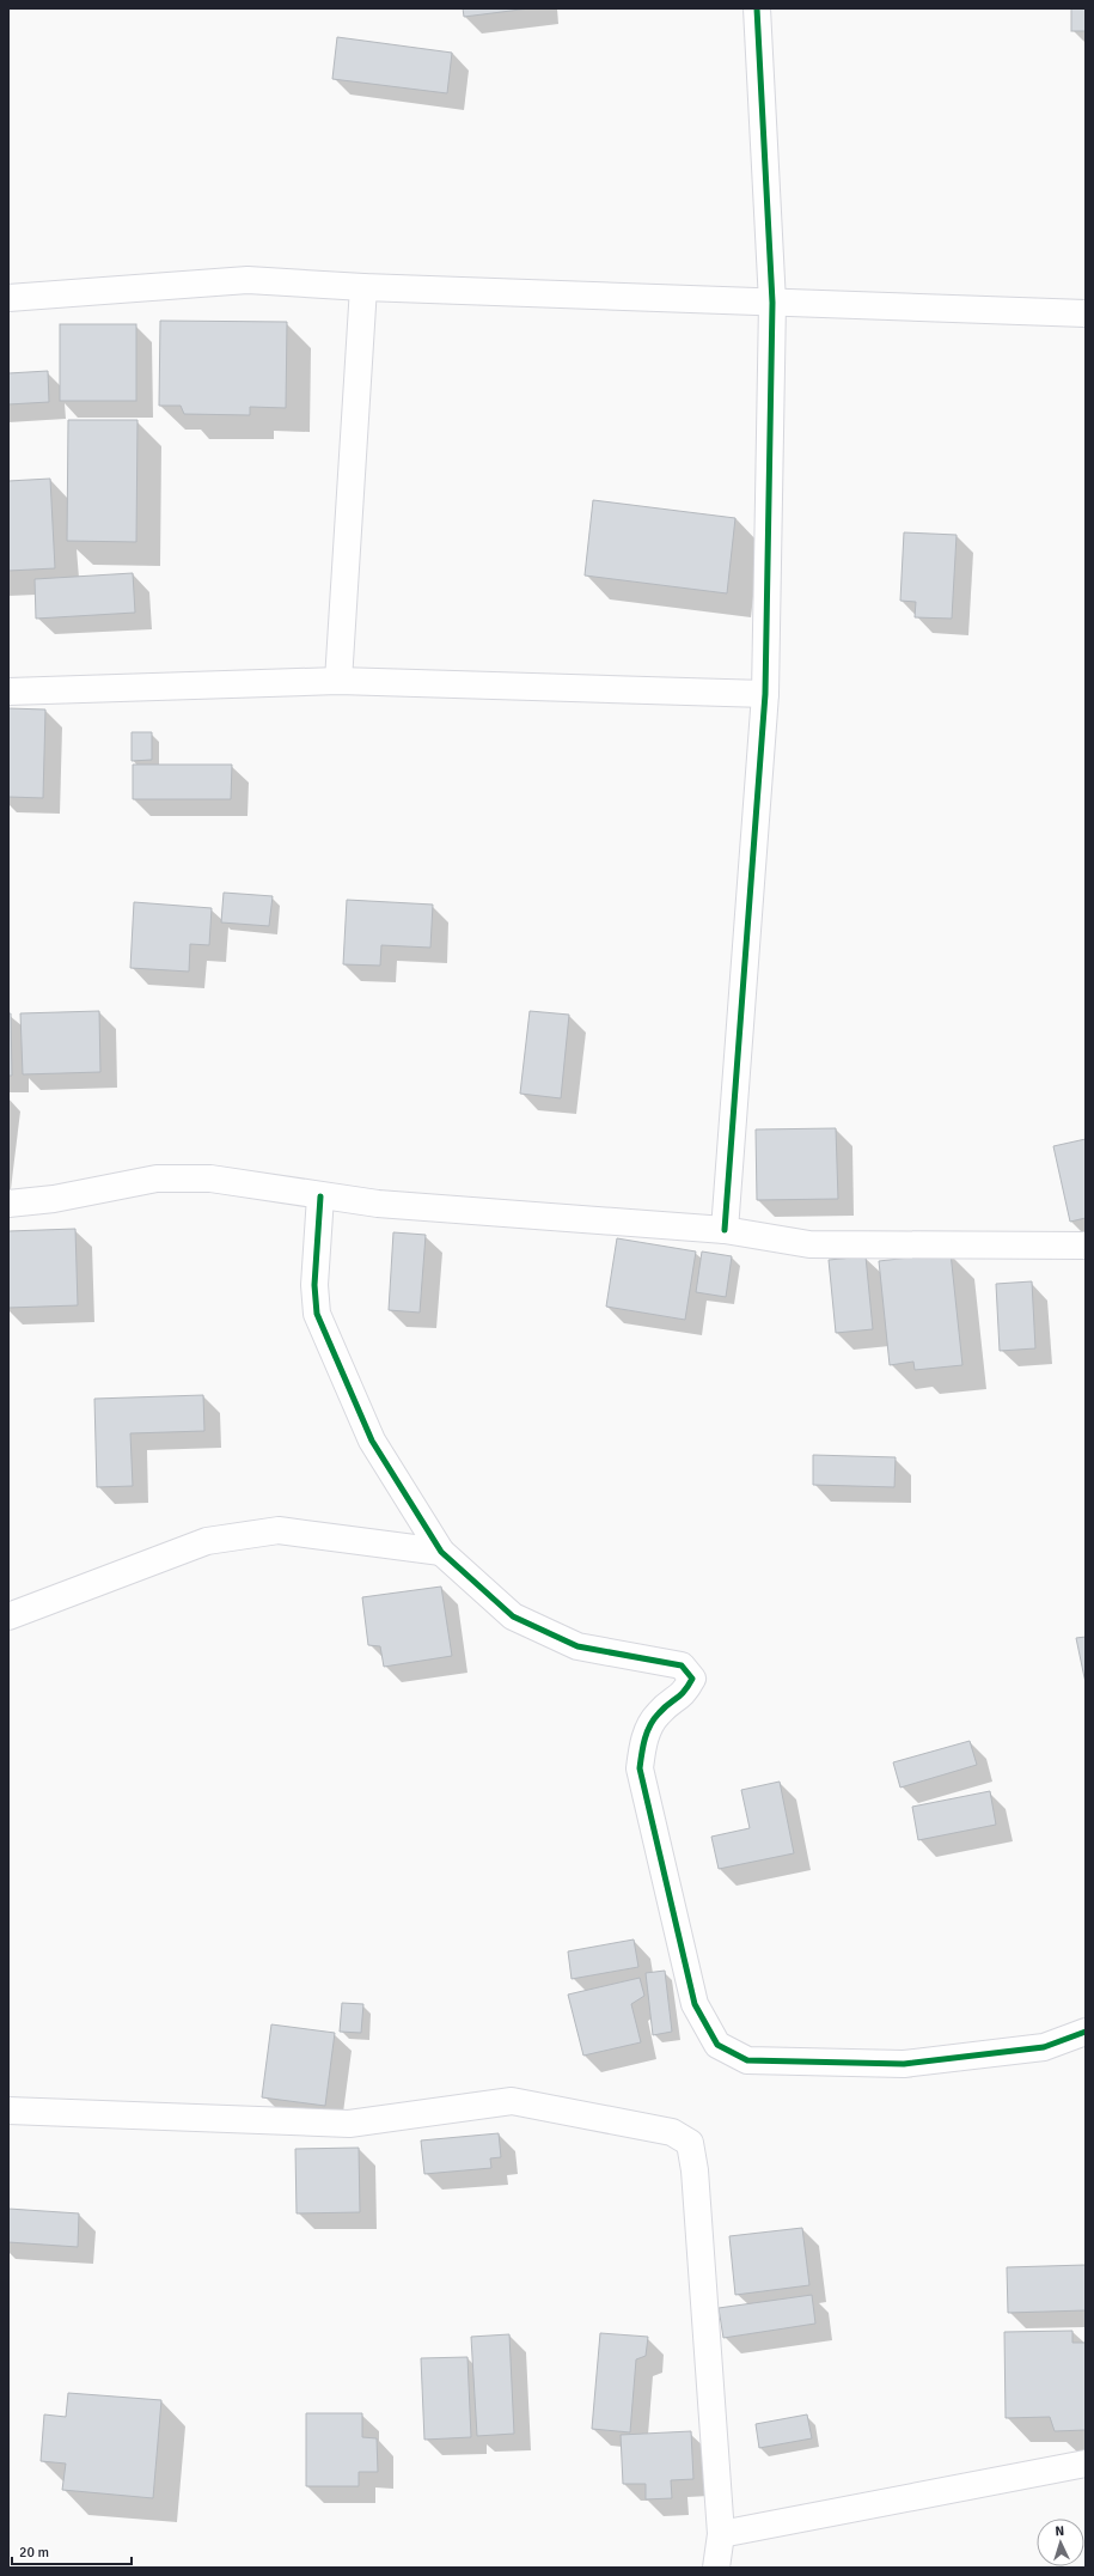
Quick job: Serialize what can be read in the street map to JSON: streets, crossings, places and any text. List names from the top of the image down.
{
  "scale_bar": "20 m",
  "north": "top"
}
